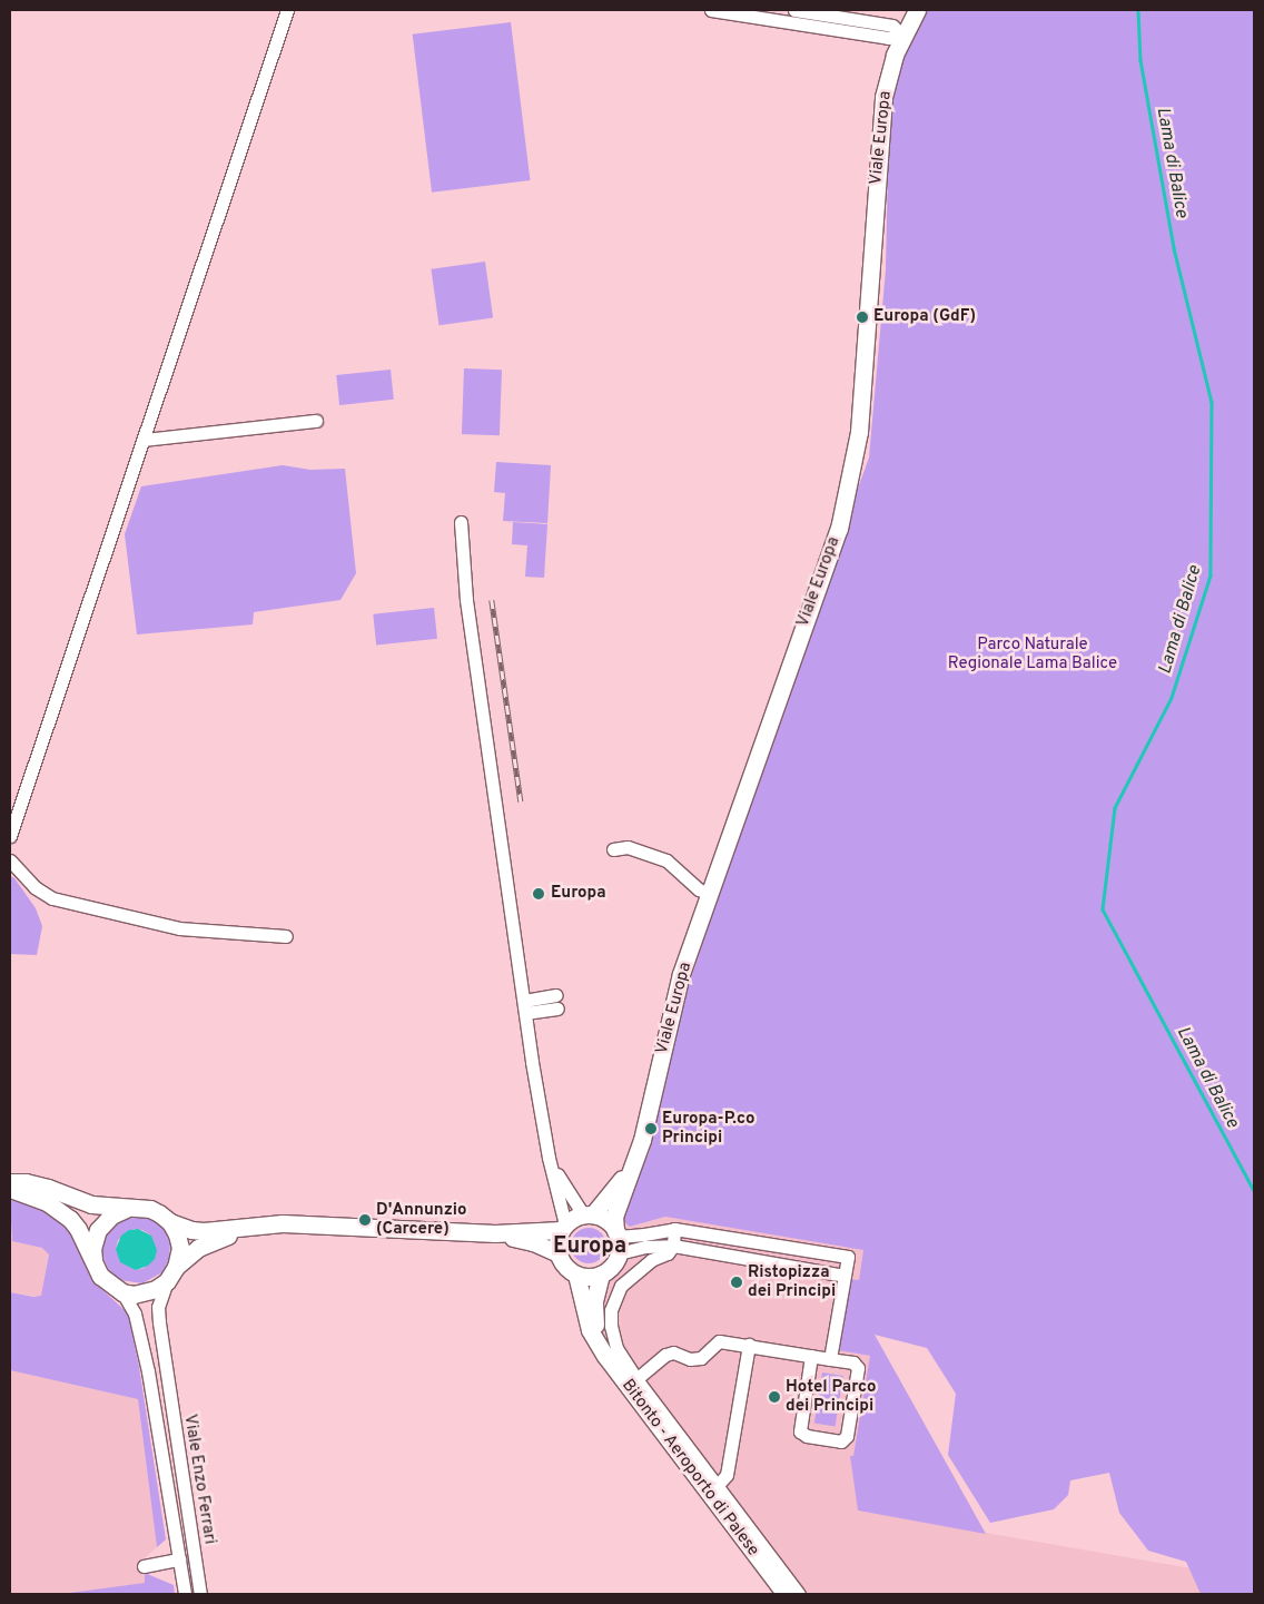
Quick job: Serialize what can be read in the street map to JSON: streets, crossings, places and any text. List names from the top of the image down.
{
  "streets": {
    "main road": ["Viale Europa", "Bitonto - Aeroporto di Palese"],
    "street": ["Viale Enzo Ferrari"]
  },
  "crossings": [
    ["Viale Europa", "Bitonto - Aeroporto di Palese"]
  ],
  "districts": ["Europa"],
  "water": ["Lama di Balice"],
  "parks": ["Parco Naturale Regionale Lama Balice"],
  "places": [
    "Europa (GdF)",
    "Europa",
    "Europa-P.co Principi",
    "D'Annunzio (Carcere)",
    "Ristopizza dei Principi",
    "Hotel Parco dei Principi"
  ]
}
